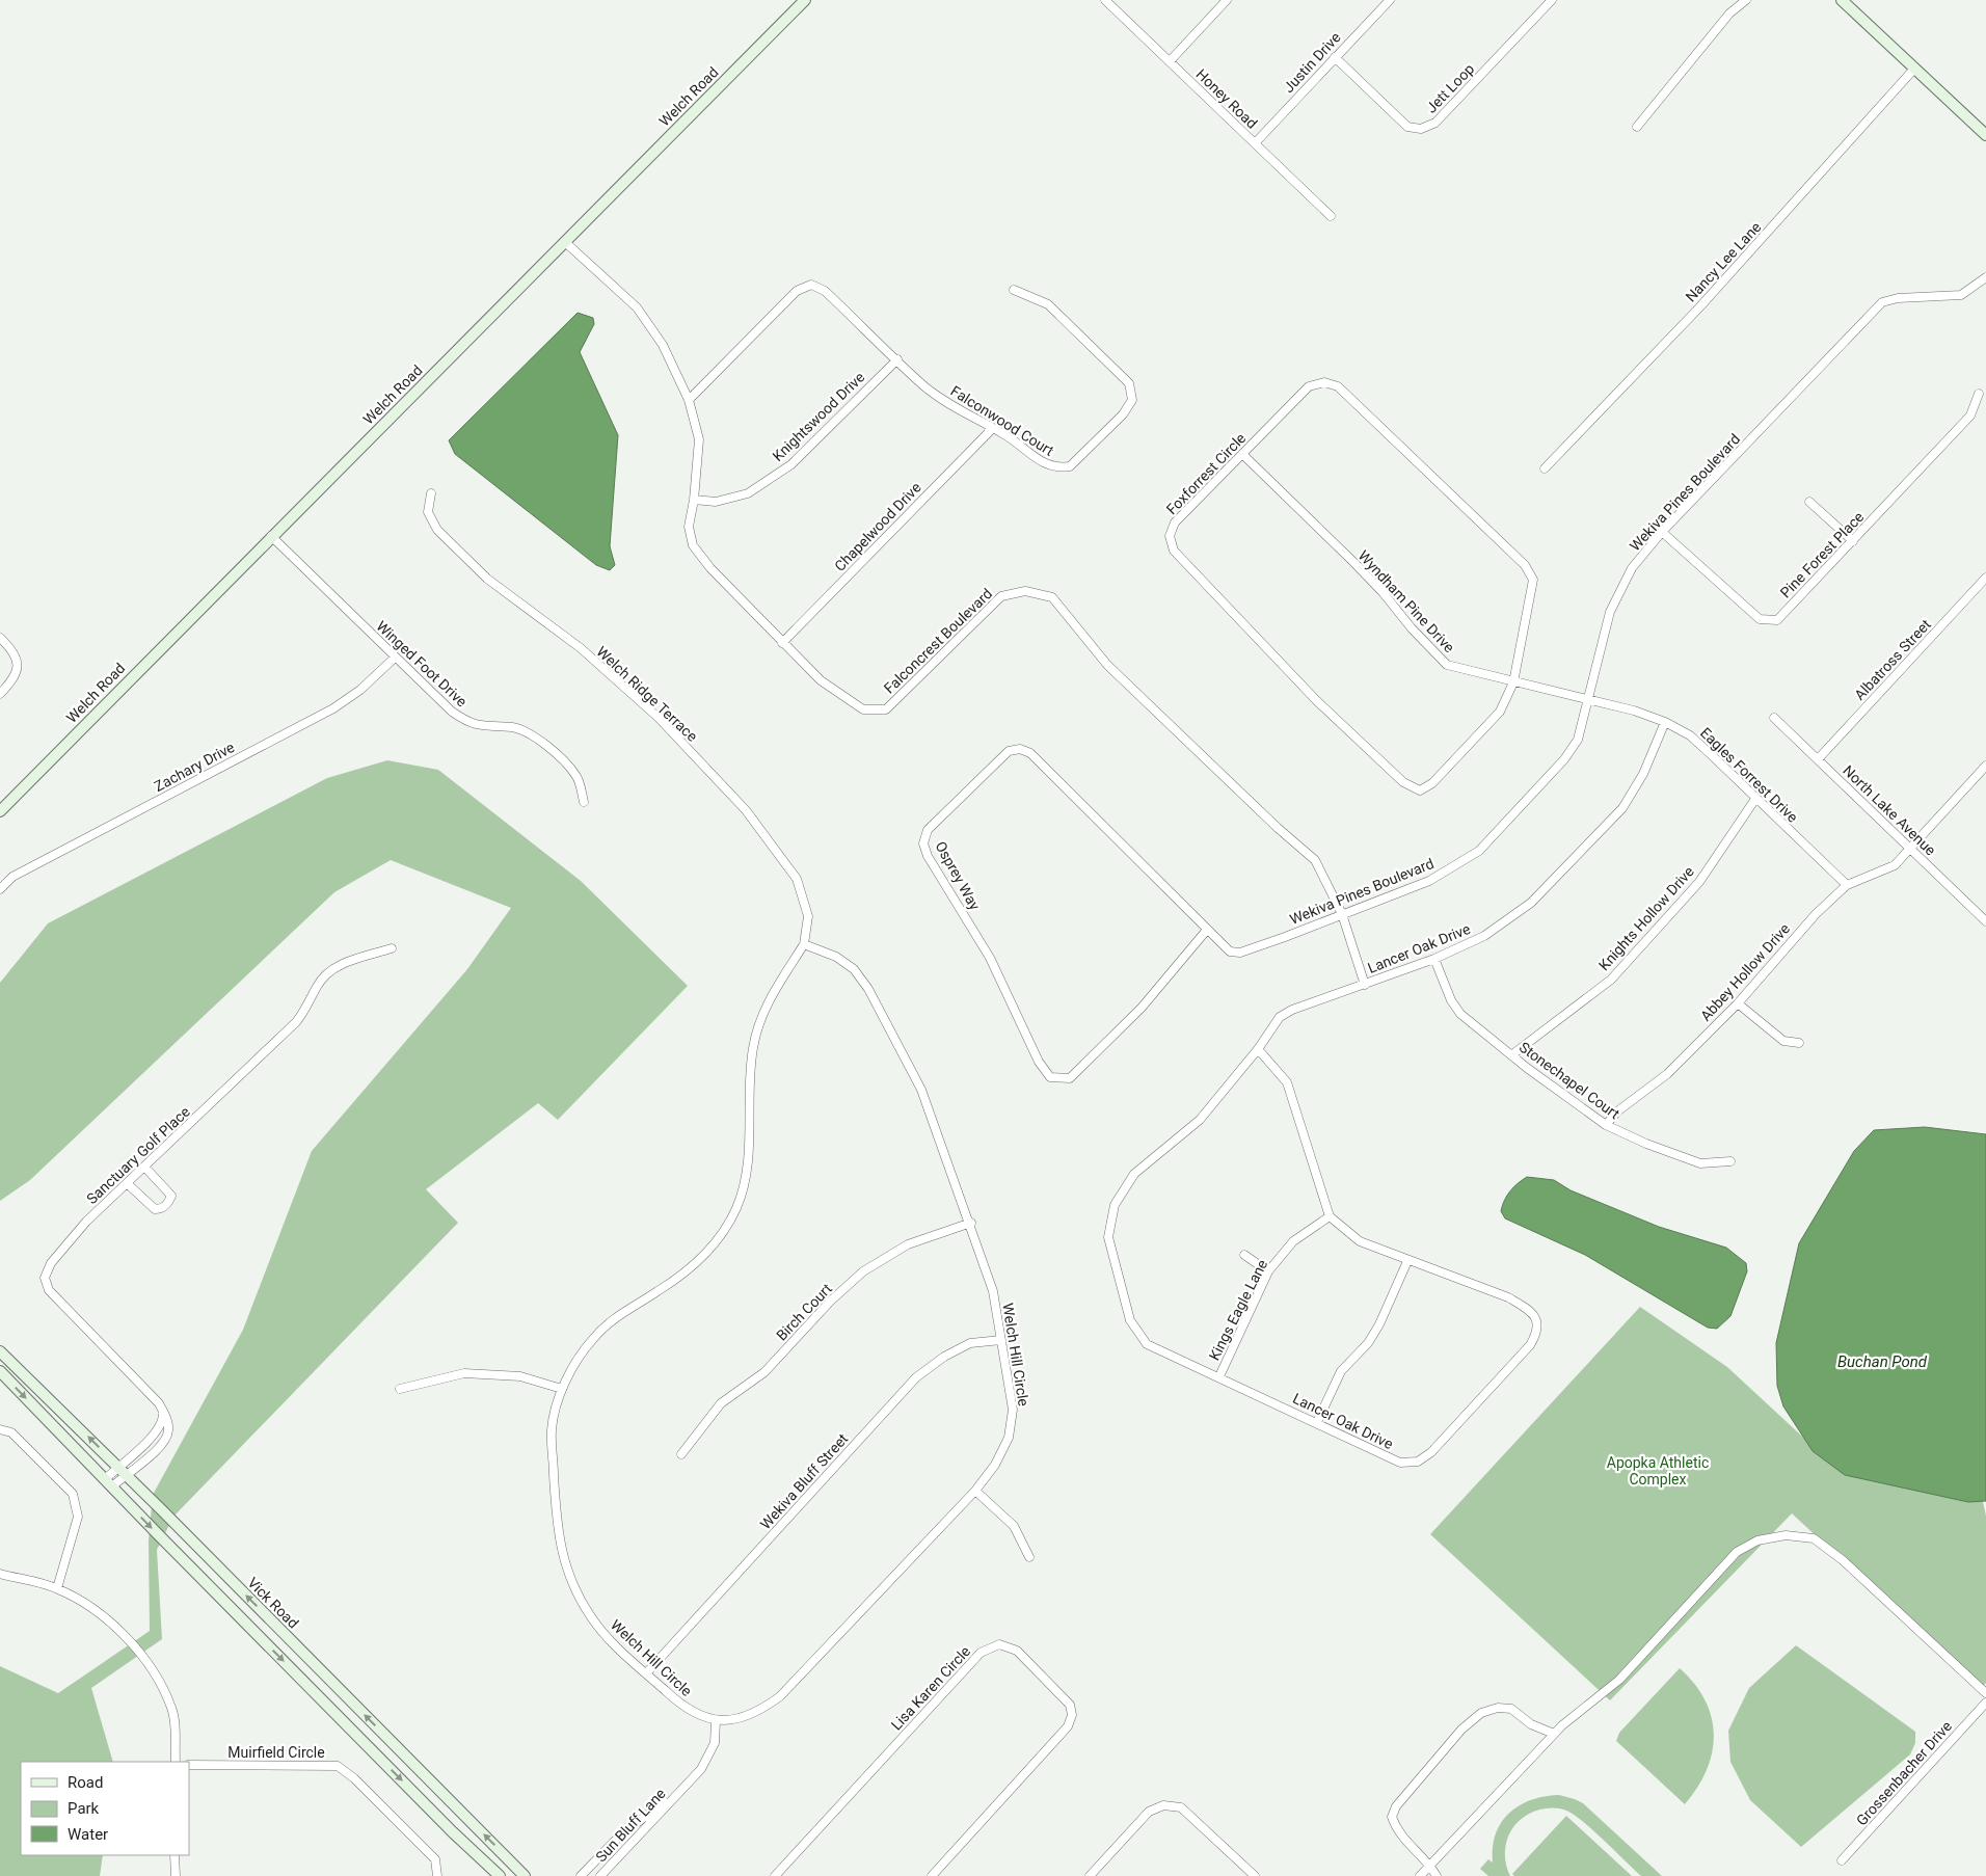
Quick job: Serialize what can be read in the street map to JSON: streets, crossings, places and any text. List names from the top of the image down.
{
  "streets": {
    "street": [
      "Justin Drive",
      "Jett Loop",
      "Welch Road",
      "Honey Road",
      "Nancy Lee Lane",
      "Knightswood Drive",
      "Falconwood Court",
      "Foxforrest Circle",
      "Wekiva Pines Boulevard",
      "Chapelwood Drive",
      "Pine Forest Place",
      "Wyndham Pine Drive",
      "Falconcrest Boulevard",
      "Albatross Street",
      "Winged Foot Drive",
      "Welch Ridge Terrace",
      "Zachary Drive",
      "Eagles Forrest Drive",
      "North Lake Avenue",
      "Osprey Way",
      "Knights Hollow Drive",
      "Lancer Oak Drive",
      "Abbey Hollow Drive",
      "Stonechapel Court",
      "Sanctuary Golf Place",
      "Kings Eagle Lane",
      "Birch Court",
      "Welch Hill Circle",
      "Wekiva Bluff Street",
      "Vick Road",
      "Lisa Karen Circle",
      "Muirfield Circle",
      "Grossenbacher Drive",
      "Sun Bluff Lane"
    ]
  },
  "crossings": [
    ["Justin Drive", "Jett Loop"],
    ["Justin Drive", "Honey Road"],
    ["Welch Road", "Falconcrest Boulevard"],
    ["Welch Road", "Winged Foot Drive"],
    ["Knightswood Drive", "Falconwood Court"],
    ["Knightswood Drive", "Falconcrest Boulevard"],
    ["Falconwood Court", "Chapelwood Drive"],
    ["Falconwood Court", "Falconcrest Boulevard"],
    ["Foxforrest Circle", "Wyndham Pine Drive"],
    ["Wekiva Pines Boulevard", "Pine Forest Place"],
    ["Wekiva Pines Boulevard", "Wyndham Pine Drive"],
    ["Wekiva Pines Boulevard", "Falconcrest Boulevard"],
    ["Wekiva Pines Boulevard", "Eagles Forrest Drive"],
    ["Wekiva Pines Boulevard", "Osprey Way"],
    ["Chapelwood Drive", "Falconcrest Boulevard"],
    ["Wyndham Pine Drive", "Eagles Forrest Drive"],
    ["Falconcrest Boulevard", "Lancer Oak Drive"],
    ["Albatross Street", "North Lake Avenue"],
    ["Winged Foot Drive", "Zachary Drive"],
    ["Welch Ridge Terrace", "Welch Hill Circle"],
    ["Eagles Forrest Drive", "Knights Hollow Drive"],
    ["Eagles Forrest Drive", "Lancer Oak Drive"],
    ["Eagles Forrest Drive", "Abbey Hollow Drive"],
    ["North Lake Avenue", "Abbey Hollow Drive"],
    ["Knights Hollow Drive", "Stonechapel Court"],
    ["Lancer Oak Drive", "Stonechapel Court"],
    ["Lancer Oak Drive", "Kings Eagle Lane"],
    ["Abbey Hollow Drive", "Stonechapel Court"],
    ["Birch Court", "Welch Hill Circle"],
    ["Welch Hill Circle", "Wekiva Bluff Street"],
    ["Welch Hill Circle", "Sun Bluff Lane"]
  ],
  "water": ["Buchan Pond"],
  "parks": ["Apopka Athletic Complex"],
  "legend": ["Road", "Park", "Water"]
}
